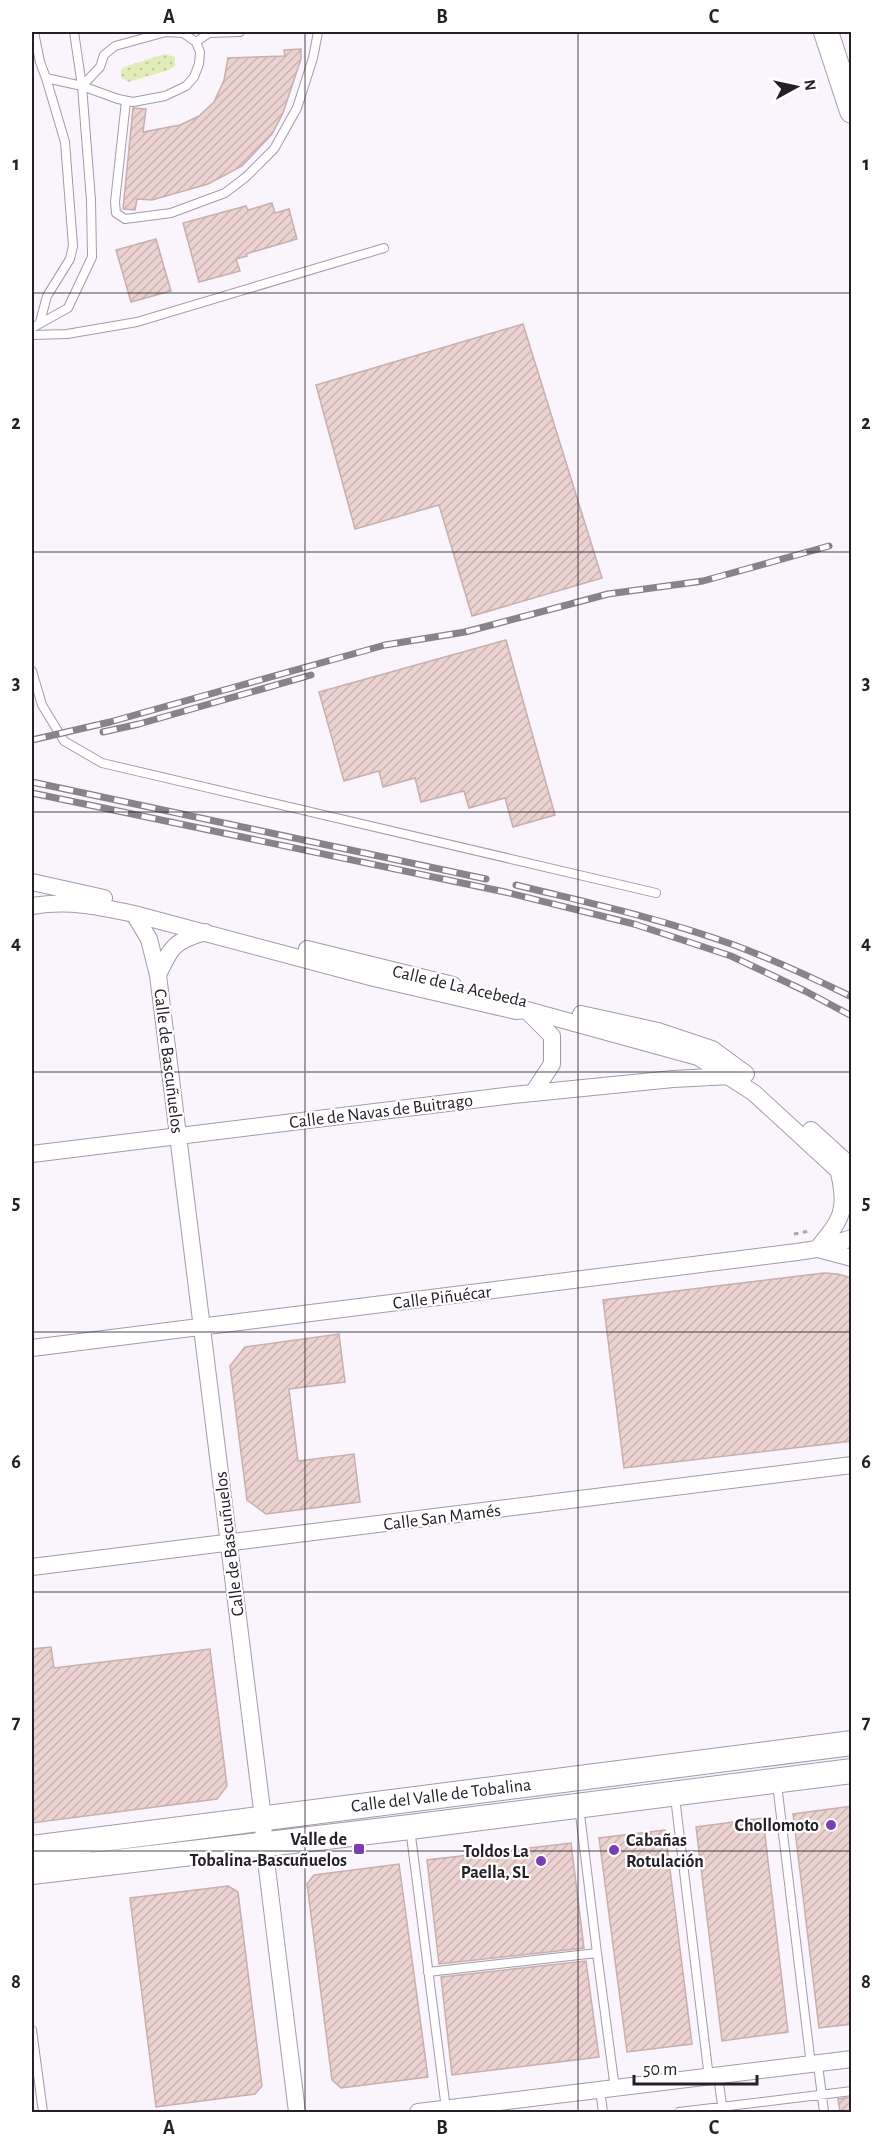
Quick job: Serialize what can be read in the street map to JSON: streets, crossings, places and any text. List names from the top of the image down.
{
  "streets": {
    "main road": ["Calle del Valle de Tobalina"],
    "street": [
      "Calle de La Acebeda",
      "Calle de Bascuñuelos",
      "Calle de Navas de Buitrago",
      "Calle Piñuécar",
      "Calle San Mamés"
    ]
  },
  "crossings": [
    ["Calle de La Acebeda", "Calle de Bascuñuelos"],
    ["Calle de La Acebeda", "Calle de Navas de Buitrago"],
    ["Calle de Bascuñuelos", "Calle de Navas de Buitrago"],
    ["Calle de Bascuñuelos", "Calle Piñuécar"],
    ["Calle de Bascuñuelos", "Calle San Mamés"],
    ["Calle de Bascuñuelos", "Calle del Valle de Tobalina"]
  ],
  "places": {
    "other": ["Chollomoto", "Cabañas Rotulación", "Toldos La Paella, SL"],
    "transit": ["Valle de Tobalina-Bascuñuelos"]
  },
  "scale_bar": "50 m",
  "north": "right",
  "grid": {
    "columns": ["A", "B", "C"],
    "rows": [
      "1",
      "2",
      "3",
      "4",
      "5",
      "6",
      "7",
      "8"
    ]
  }
}
